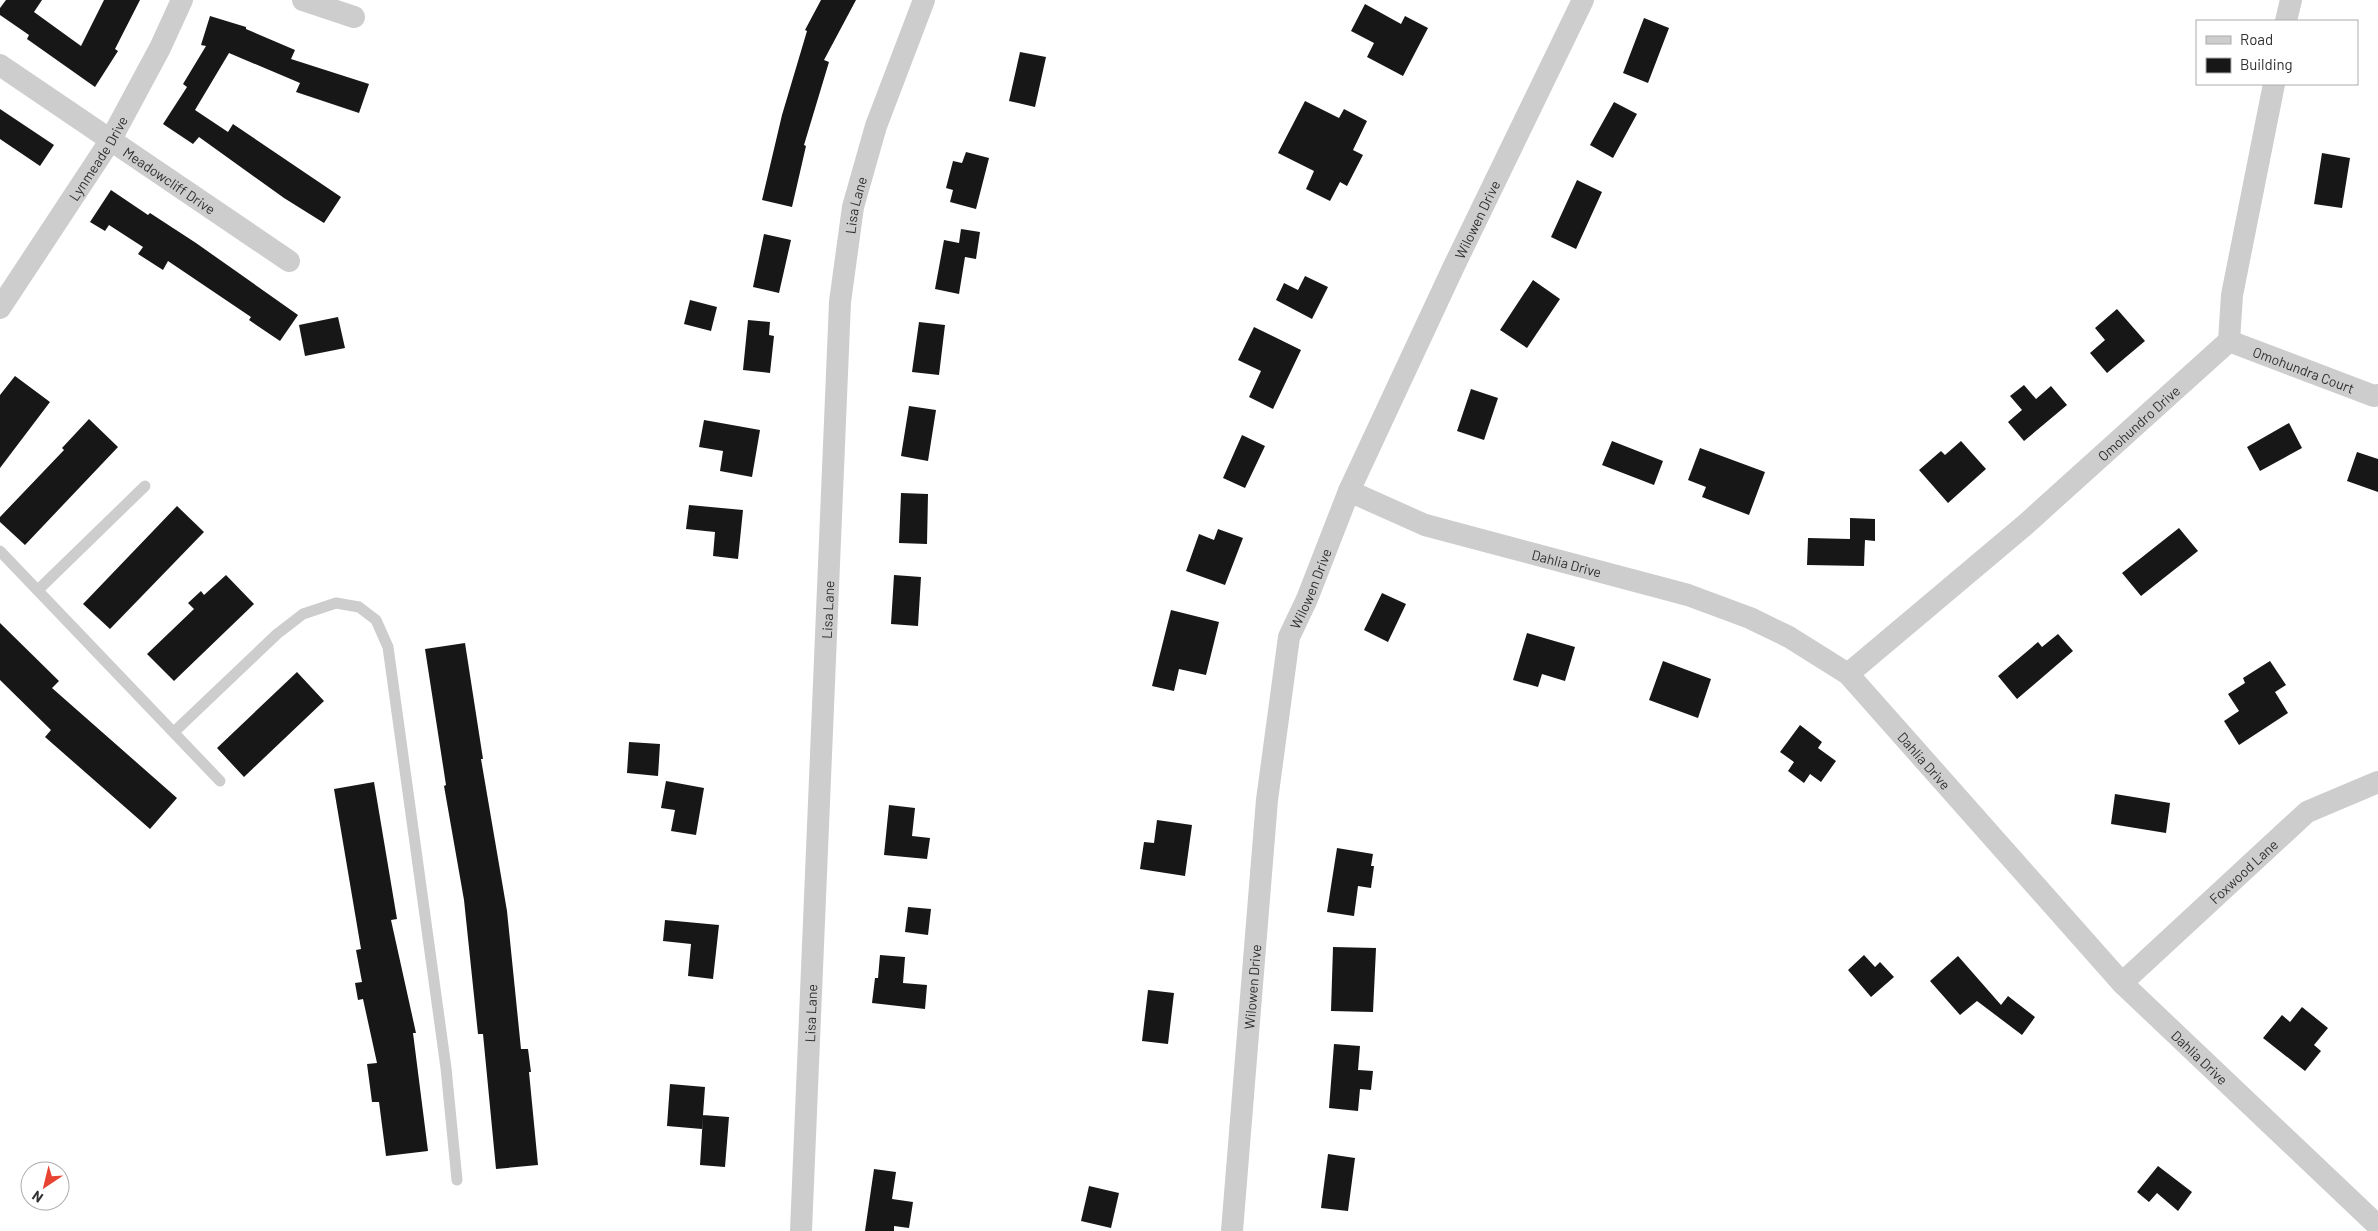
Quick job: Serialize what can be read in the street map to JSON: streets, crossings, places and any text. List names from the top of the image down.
{
  "streets": {
    "street": [
      "Lynmeade Drive",
      "Meadowcliff Drive",
      "Lisa Lane",
      "Wilowen Drive",
      "Omohundra Court",
      "Omohundro Drive",
      "Dahlia Drive",
      "Foxwood Lane"
    ]
  },
  "crossings": [
    ["Lynmeade Drive", "Meadowcliff Drive"],
    ["Wilowen Drive", "Dahlia Drive"],
    ["Omohundra Court", "Omohundro Drive"],
    ["Omohundro Drive", "Dahlia Drive"],
    ["Dahlia Drive", "Foxwood Lane"]
  ],
  "legend": ["Road", "Building"],
  "north": "bottom left"
}
